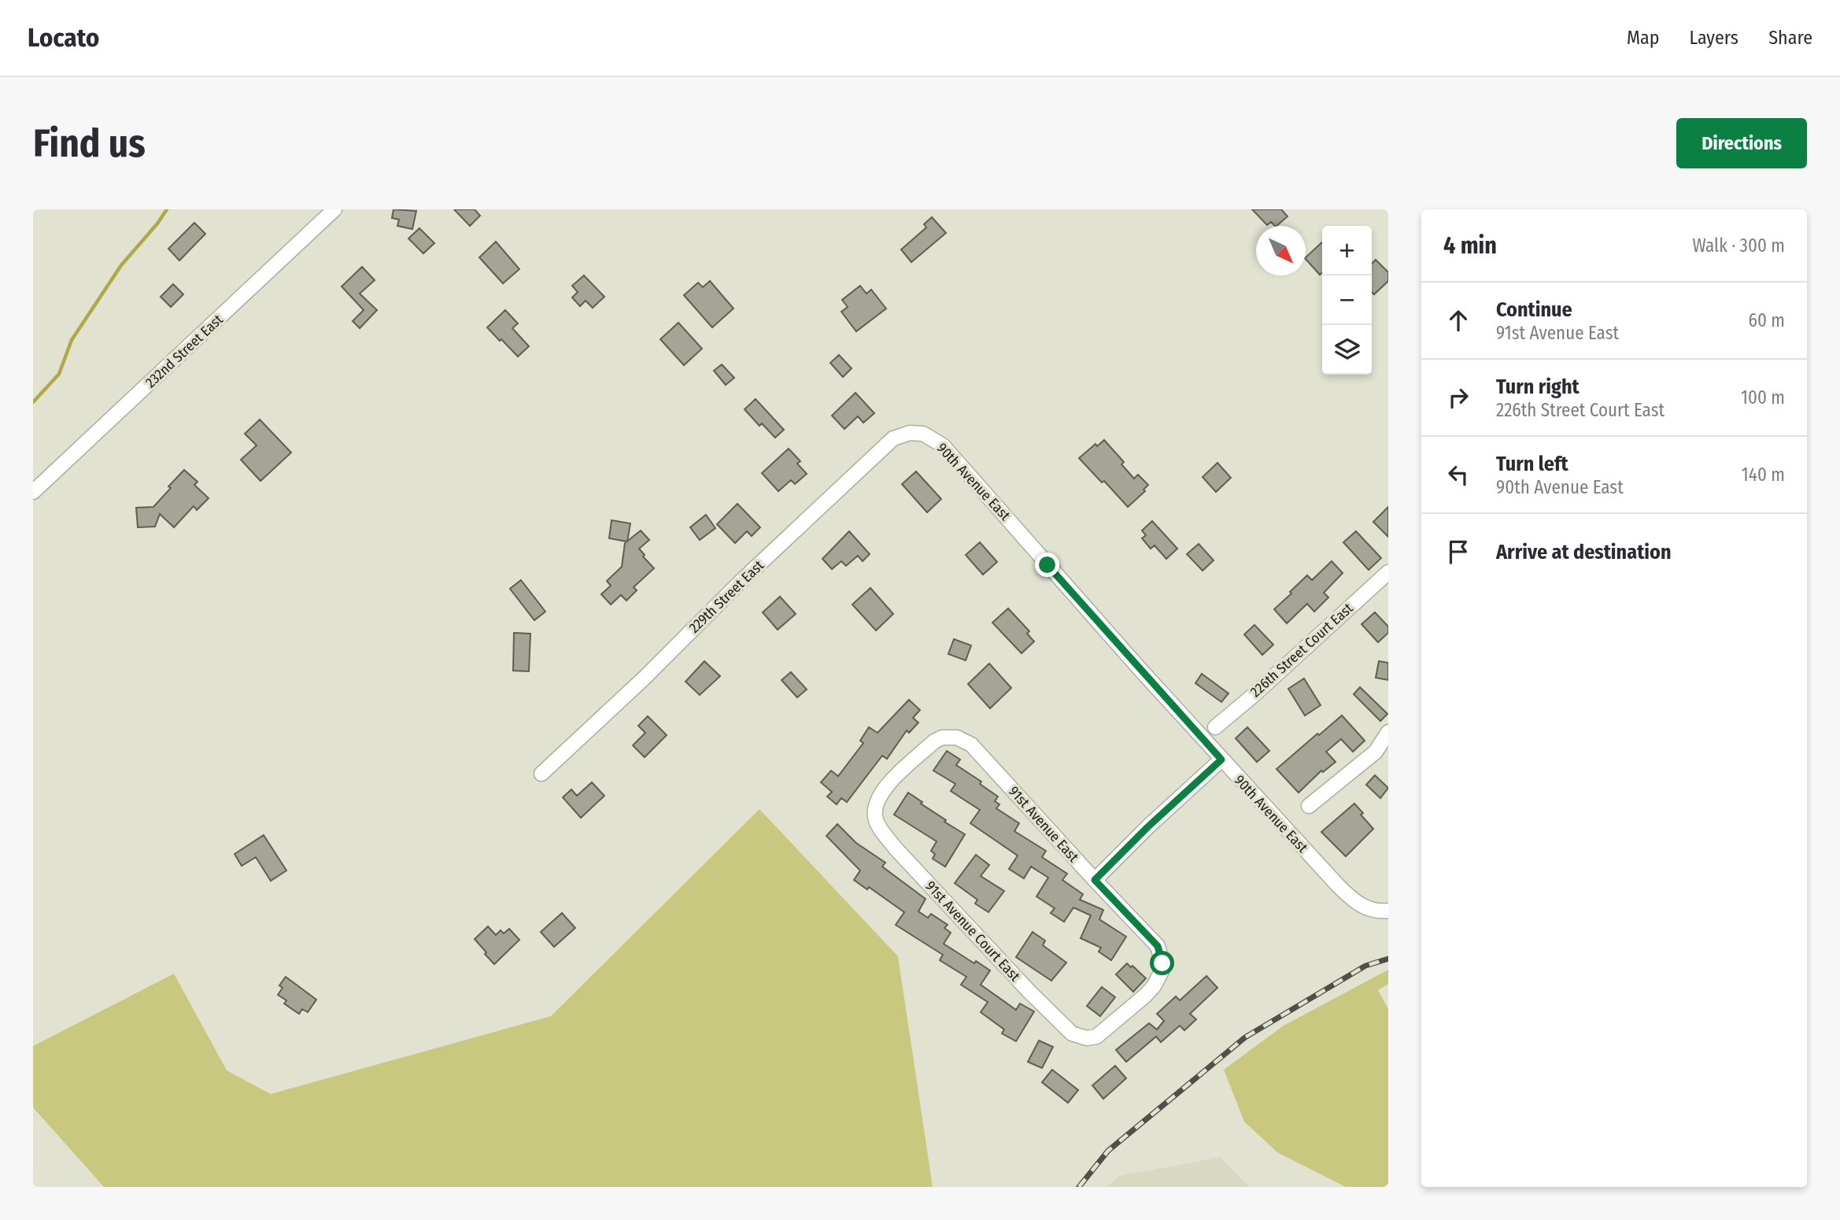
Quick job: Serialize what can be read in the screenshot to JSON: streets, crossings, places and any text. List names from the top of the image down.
{
  "streets": {
    "street": [
      "232nd Street East",
      "90th Avenue East",
      "229th Street East",
      "226th Street Court East",
      "91st Avenue East",
      "91st Avenue Court East"
    ]
  },
  "crossings": [
    ["90th Avenue East", "229th Street East"],
    ["91st Avenue East", "91st Avenue Court East"]
  ],
  "north": "bottom right",
  "page": {
    "header": "Locato",
    "nav": ["Map", "Layers", "Share"],
    "buttons": "Directions",
    "title": "Find us",
    "heading": ["4 min", "Walk · 300 m"],
    "map_buttons": ["+", "−"],
    "list": [
      ["Continue", "91st Avenue East", "60 m"],
      ["Turn right", "226th Street Court East", "100 m"],
      ["Turn left", "90th Avenue East", "140 m"],
      "Arrive at destination"
    ]
  }
}
